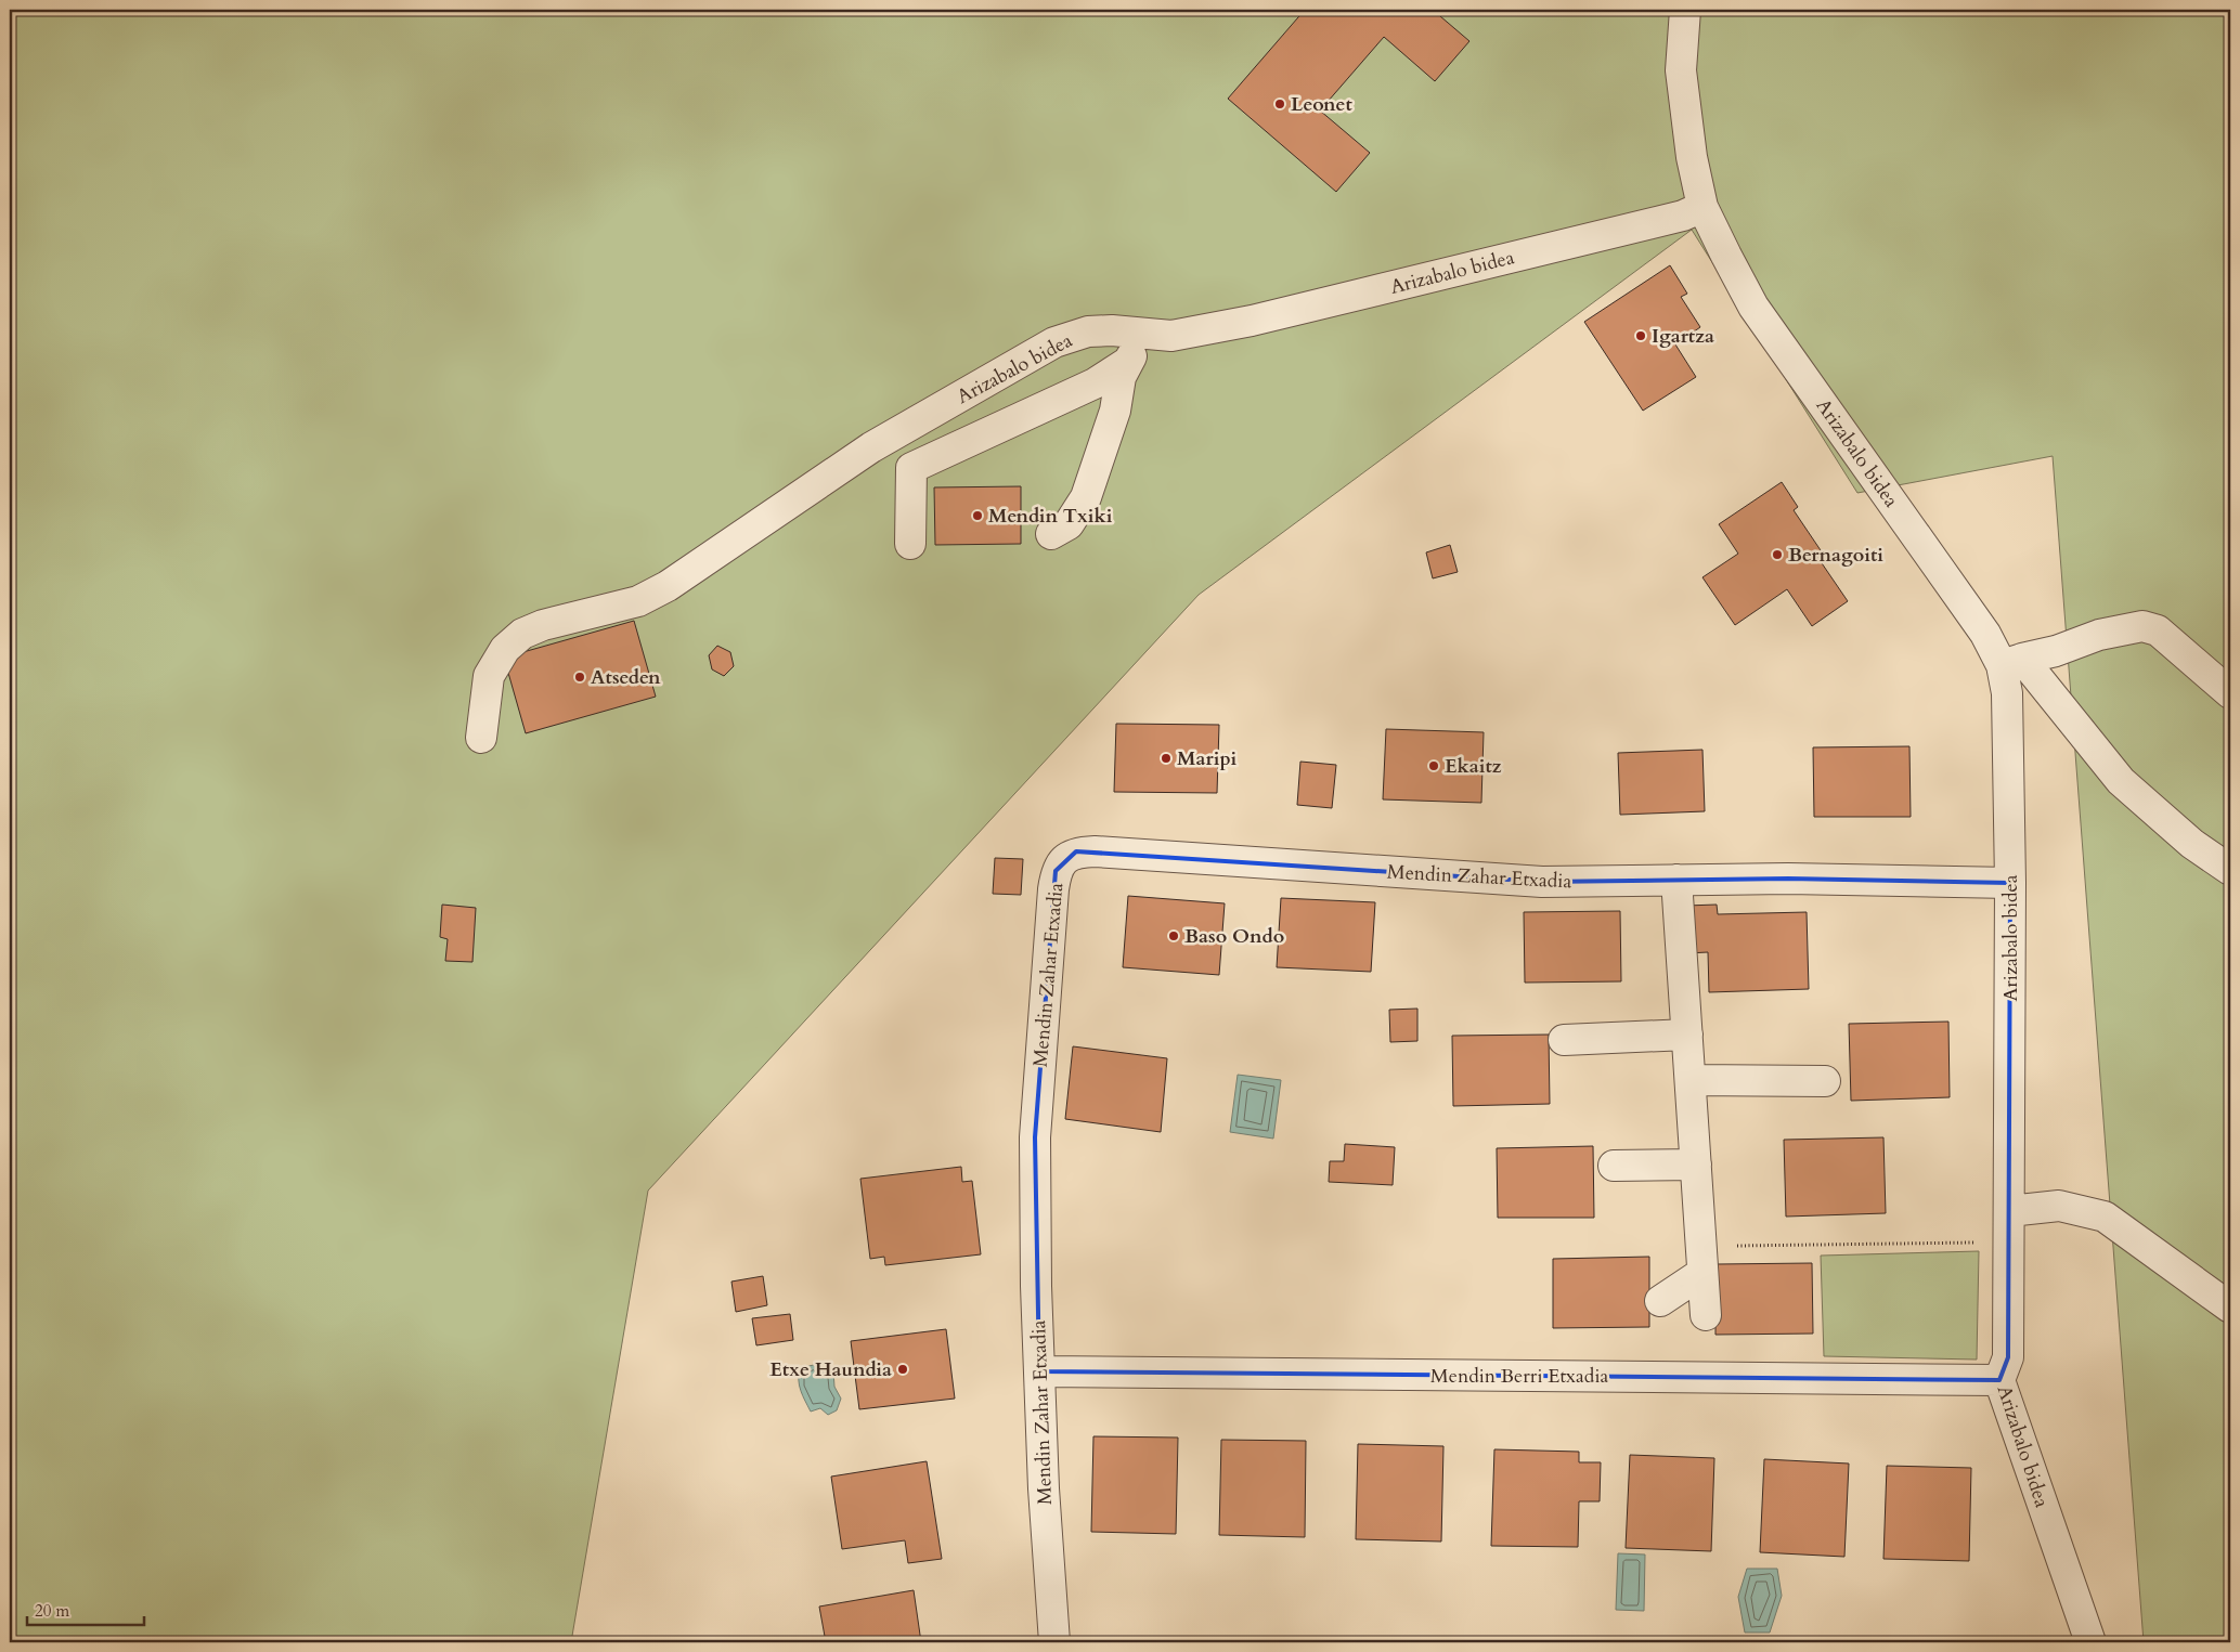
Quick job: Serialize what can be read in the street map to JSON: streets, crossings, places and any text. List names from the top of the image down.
{
  "streets": {
    "street": ["Arizabalo bidea", "Mendin Zahar Etxadia", "Mendin Berri Etxadia"]
  },
  "crossings": [
    ["Arizabalo bidea", "Mendin Zahar Etxadia"],
    ["Arizabalo bidea", "Mendin Berri Etxadia"],
    ["Mendin Zahar Etxadia", "Mendin Berri Etxadia"]
  ],
  "places": [
    "Leonet",
    "Igartza",
    "Mendin Txiki",
    "Bernagoiti",
    "Atseden",
    "Maripi",
    "Ekaitz",
    "Baso Ondo",
    "Etxe Haundia"
  ],
  "scale_bar": "20 m"
}
